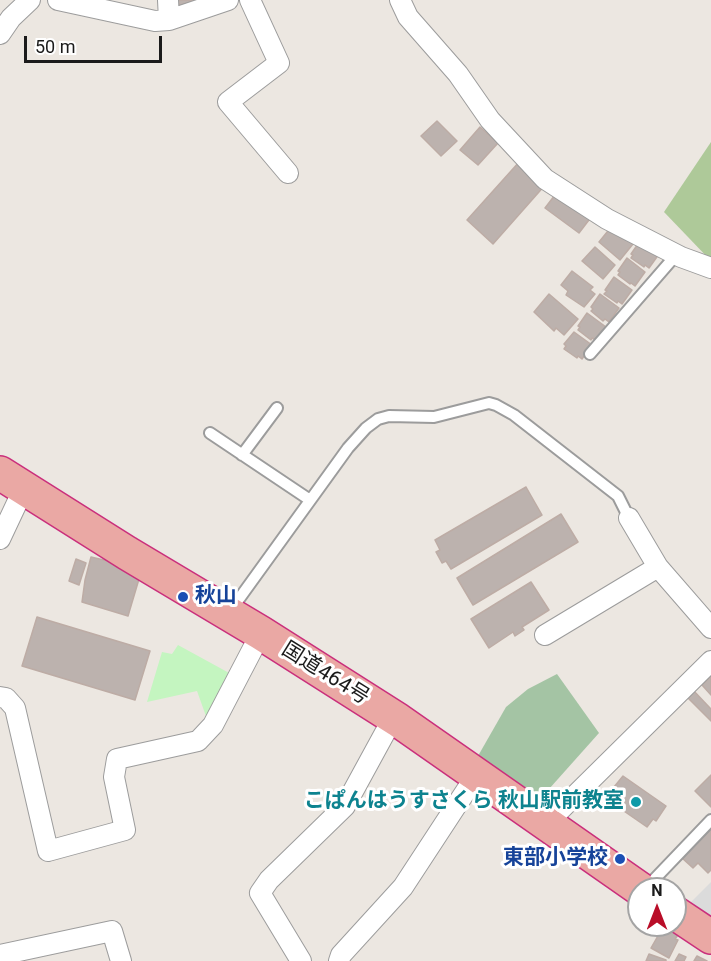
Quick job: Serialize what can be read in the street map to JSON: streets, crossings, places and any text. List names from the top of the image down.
{
  "streets": {
    "highway": ["国道464号"]
  },
  "places": ["秋山", "こぱんはうすさくら 秋山駅前教室", "東部小学校"],
  "scale_bar": "50 m",
  "north": "top"
}
